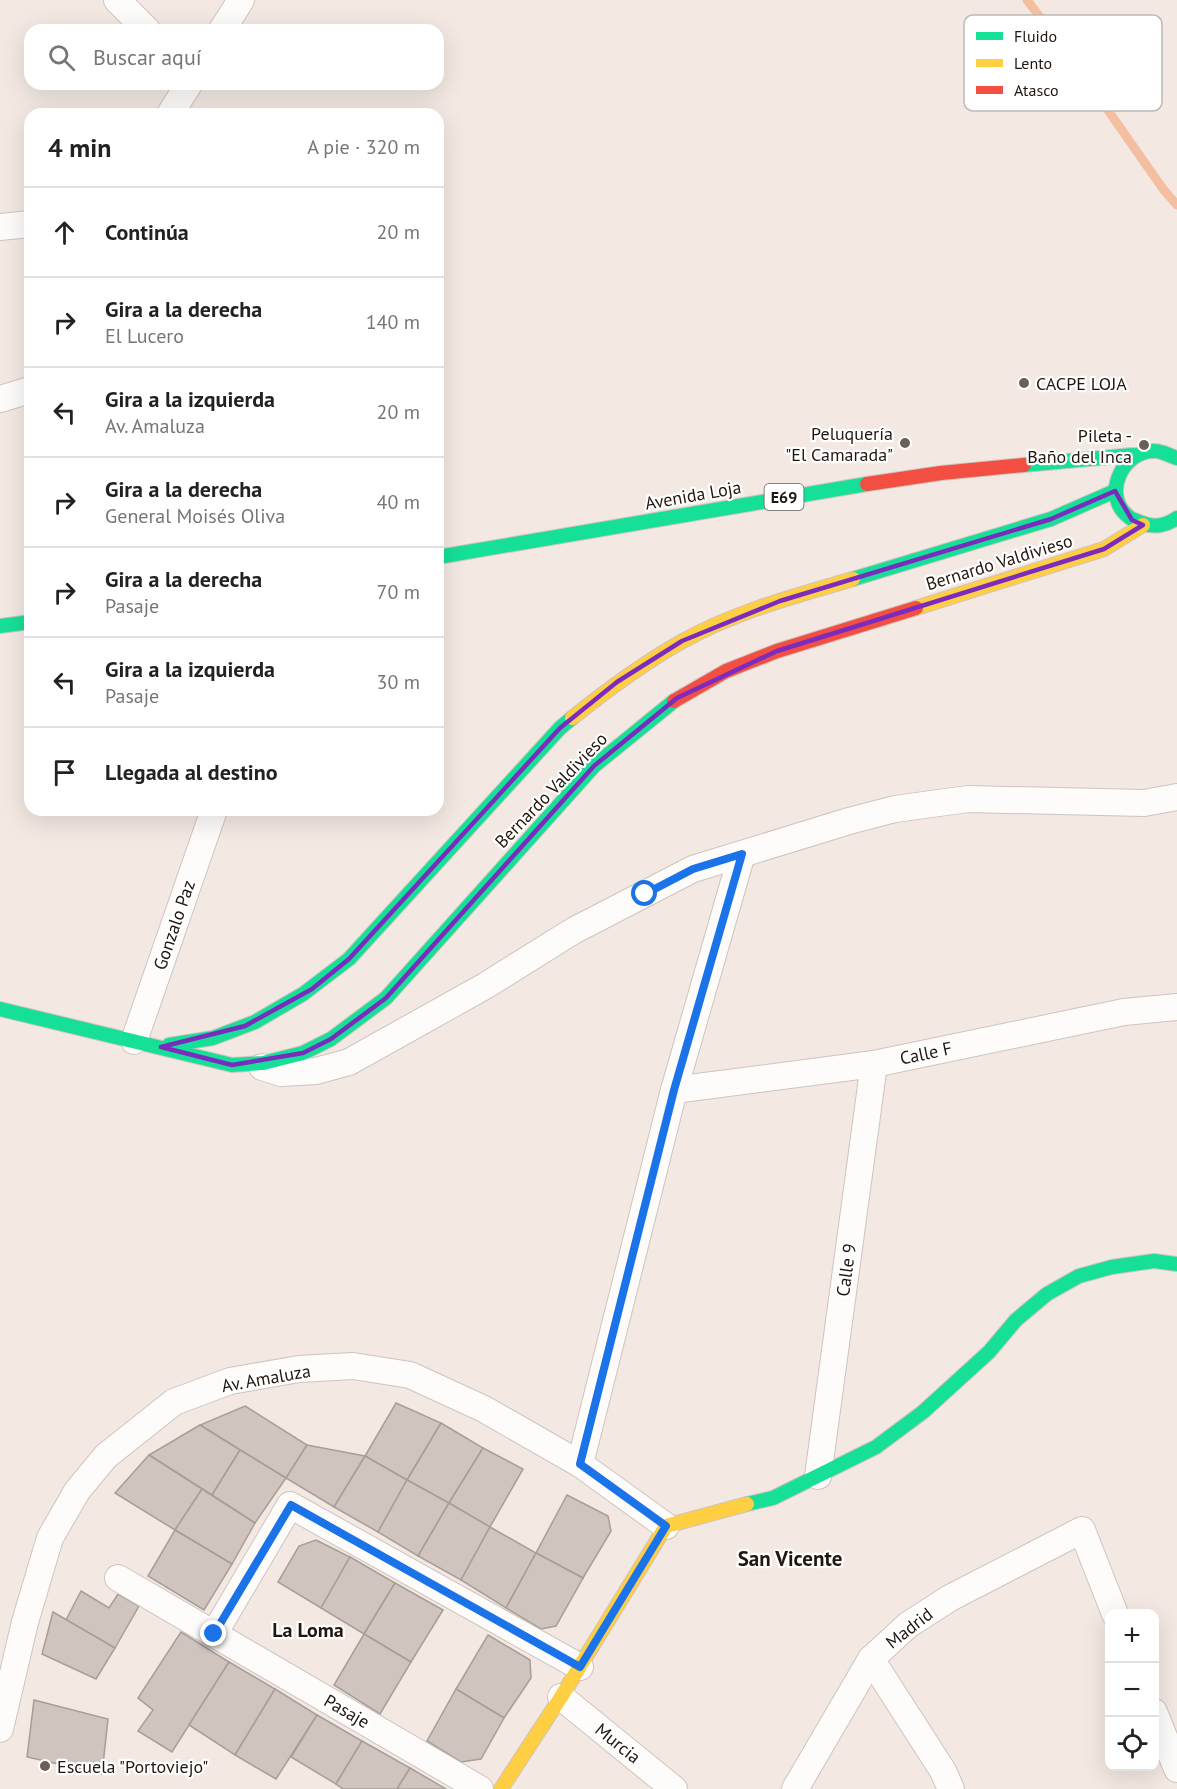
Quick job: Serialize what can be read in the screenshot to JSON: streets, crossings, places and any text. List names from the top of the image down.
{
  "streets": {
    "street": [
      "Avenida Loja",
      "E69",
      "Bernardo Valdivieso",
      "Gonzalo Paz",
      "Calle F",
      "Calle 9",
      "Av. Amaluza",
      "Madrid",
      "Pasaje",
      "Murcia"
    ]
  },
  "crossings": [
    ["Avenida Loja", "E69"],
    ["Bernardo Valdivieso", "Gonzalo Paz"],
    ["Calle F", "Calle 9"]
  ],
  "districts": ["San Vicente", "La Loma"],
  "places": [
    "CACPE LOJA",
    "Peluquería \"El Camarada\"",
    "Pileta - Baño del Inca",
    "Escuela \"Portoviejo\""
  ],
  "legend": ["Fluido", "Lento", "Atasco"],
  "page": {
    "search": "Buscar aquí",
    "heading": ["4 min", "A pie · 320 m"],
    "list": [
      ["Continúa", "20 m"],
      ["Gira a la derecha", "El Lucero", "140 m"],
      ["Gira a la izquierda", "Av. Amaluza", "20 m"],
      ["Gira a la derecha", "General Moisés Oliva", "40 m"],
      ["Gira a la derecha", "Pasaje", "70 m"],
      ["Gira a la izquierda", "Pasaje", "30 m"],
      "Llegada al destino"
    ],
    "map_buttons": ["+", "−"]
  }
}
